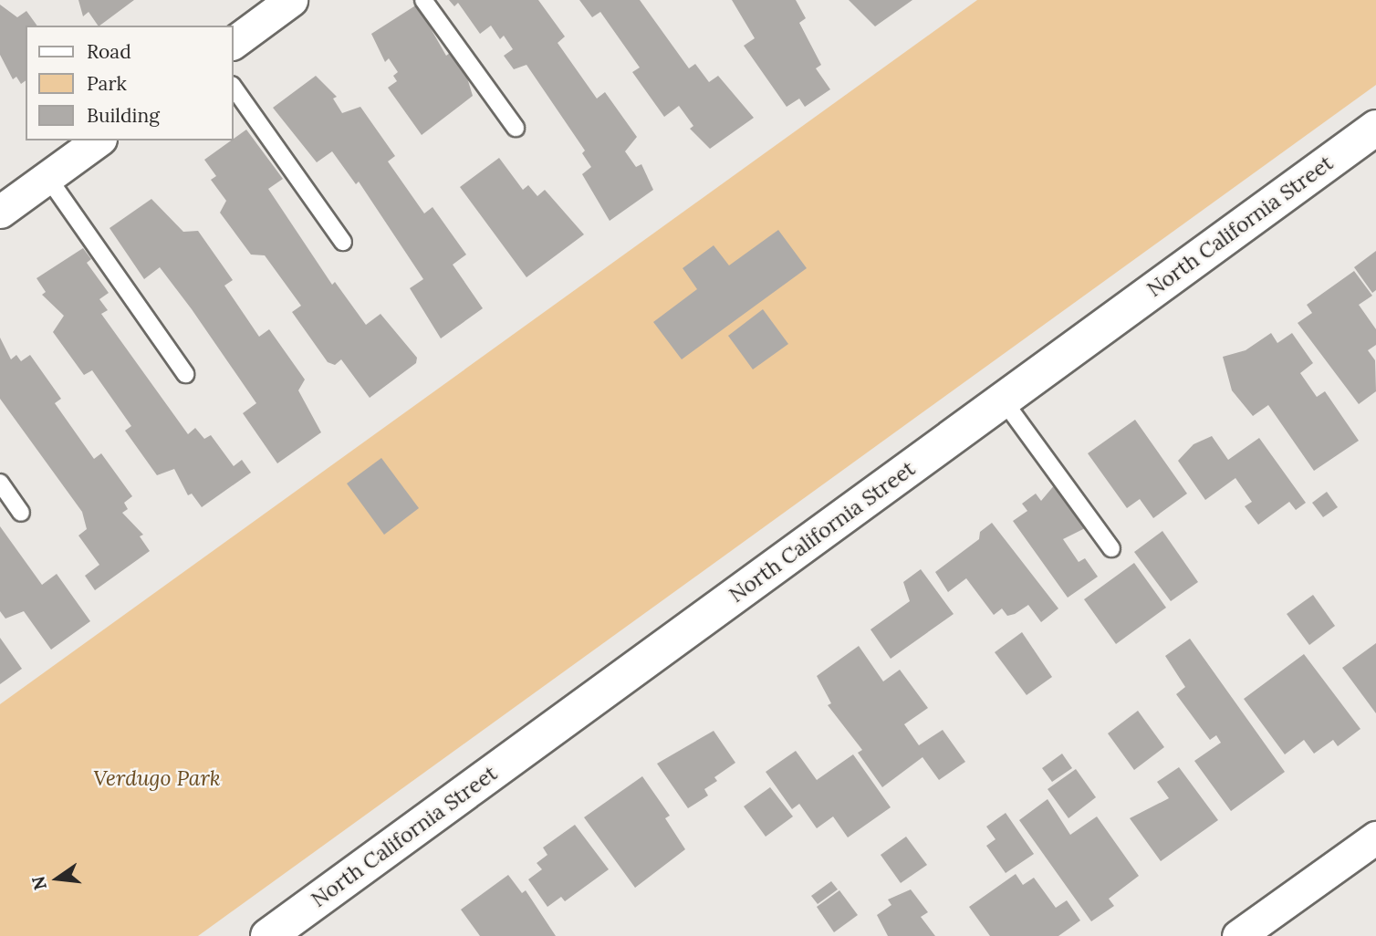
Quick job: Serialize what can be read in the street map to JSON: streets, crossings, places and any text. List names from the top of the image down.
{
  "streets": {
    "street": ["North California Street"]
  },
  "parks": ["Verdugo Park"],
  "legend": ["Road", "Park", "Building"],
  "north": "left"
}
